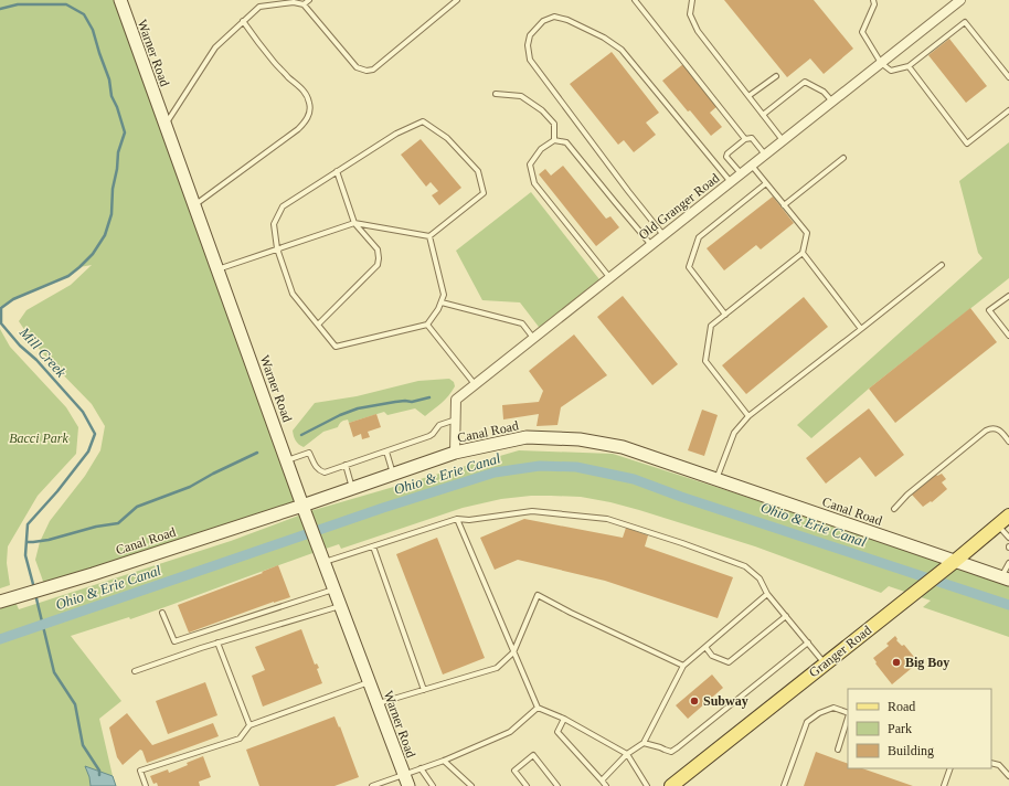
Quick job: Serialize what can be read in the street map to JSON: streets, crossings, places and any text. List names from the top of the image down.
{
  "streets": {
    "main road": ["Granger Road"],
    "street": ["Warner Road", "Old Granger Road", "Canal Road"]
  },
  "crossings": [
    ["Warner Road", "Canal Road"],
    ["Old Granger Road", "Canal Road"],
    ["Canal Road", "Granger Road"]
  ],
  "water": ["Mill Creek", "Ohio & Erie Canal"],
  "parks": ["Bacci Park"],
  "places": ["Big Boy", "Subway"],
  "legend": ["Road", "Park", "Building"]
}
